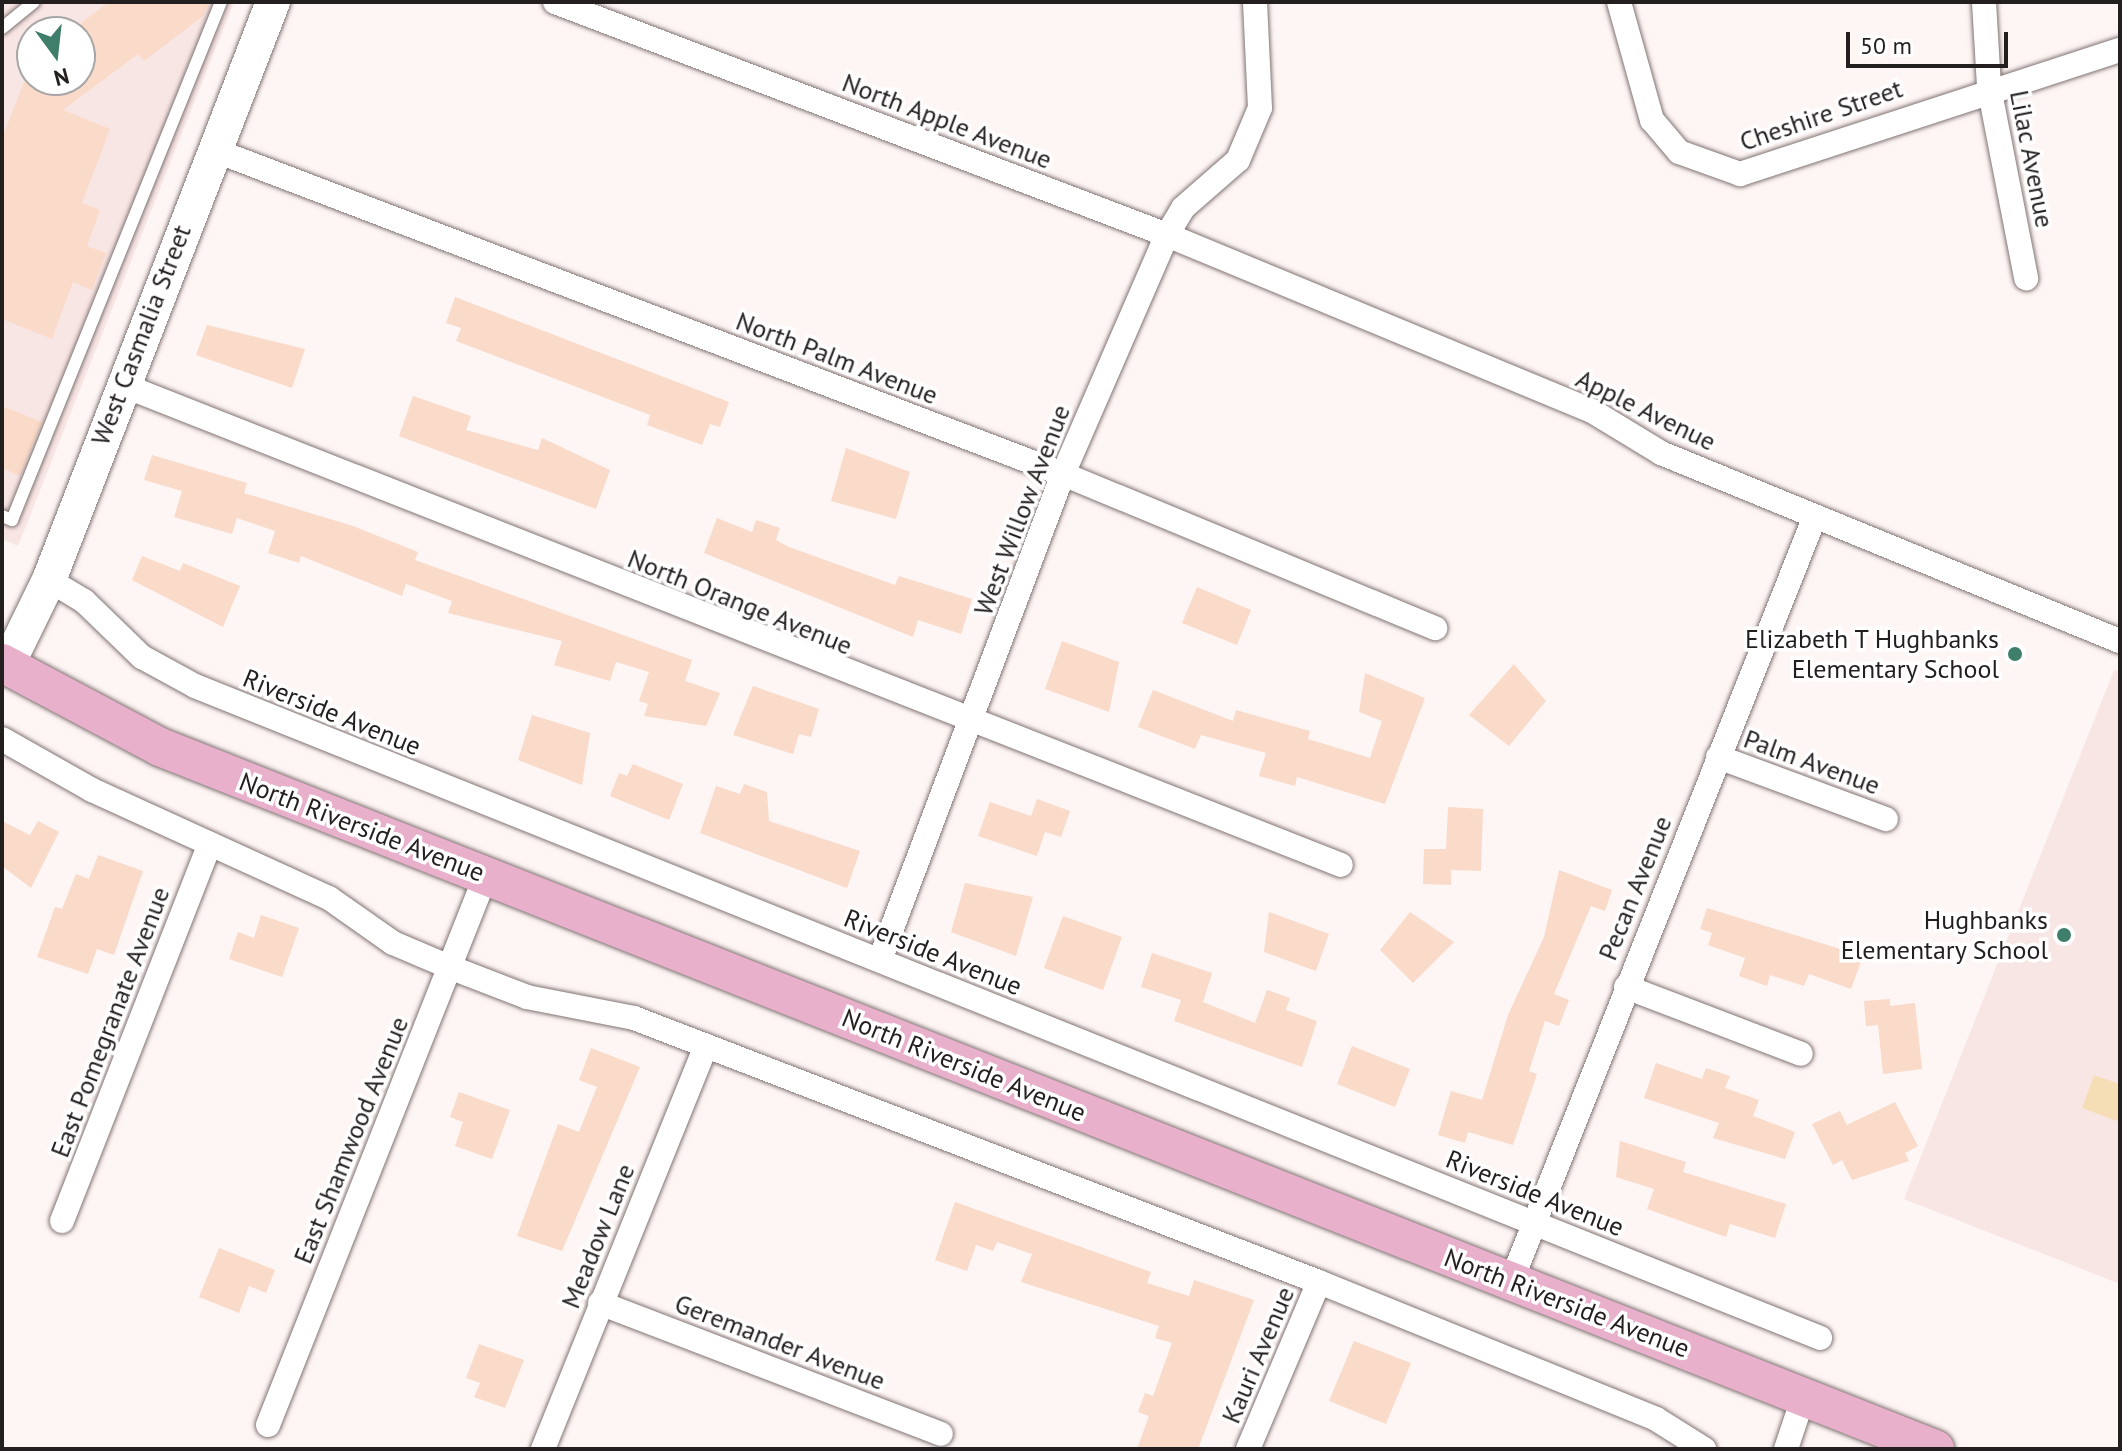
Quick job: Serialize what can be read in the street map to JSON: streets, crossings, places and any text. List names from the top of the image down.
{
  "streets": {
    "main road": ["North Riverside Avenue"],
    "street": [
      "Cheshire Street",
      "North Apple Avenue",
      "Lilac Avenue",
      "West Casmalia Street",
      "North Palm Avenue",
      "Apple Avenue",
      "West Willow Avenue",
      "North Orange Avenue",
      "Riverside Avenue",
      "Palm Avenue",
      "Pecan Avenue",
      "East Pomegranate Avenue",
      "East Shamwood Avenue",
      "Meadow Lane",
      "Geremander Avenue",
      "Kauri Avenue"
    ]
  },
  "crossings": [
    ["Cheshire Street", "Lilac Avenue"],
    ["North Apple Avenue", "Apple Avenue"],
    ["North Apple Avenue", "West Willow Avenue"],
    ["West Casmalia Street", "North Palm Avenue"],
    ["West Casmalia Street", "North Orange Avenue"],
    ["West Casmalia Street", "Riverside Avenue"],
    ["West Casmalia Street", "North Riverside Avenue"],
    ["North Palm Avenue", "West Willow Avenue"],
    ["Apple Avenue", "Pecan Avenue"],
    ["West Willow Avenue", "North Orange Avenue"],
    ["West Willow Avenue", "Riverside Avenue"],
    ["Riverside Avenue", "Pecan Avenue"],
    ["Palm Avenue", "Pecan Avenue"],
    ["North Riverside Avenue", "Pecan Avenue"],
    ["North Riverside Avenue", "East Shamwood Avenue"],
    ["Meadow Lane", "Geremander Avenue"]
  ],
  "places": ["Elizabeth T Hughbanks Elementary School", "Hughbanks Elementary School"],
  "scale_bar": "50 m",
  "north": "bottom"
}
